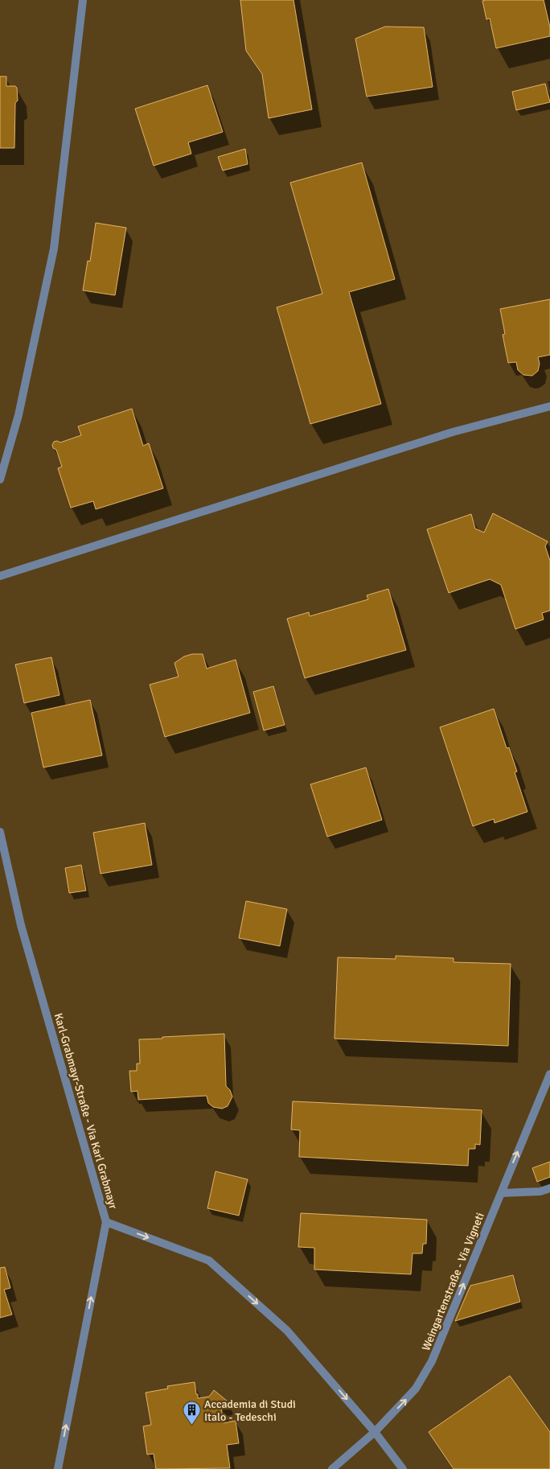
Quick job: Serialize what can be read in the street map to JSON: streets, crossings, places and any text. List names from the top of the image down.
{
  "streets": {
    "street": ["Karl-Grabmayr-Straße - Via Karl Grabmayr", "Weingartenstraße - Via Vigneti"]
  },
  "one_way": ["Karl-Grabmayr-Straße - Via Karl Grabmayr", "Weingartenstraße - Via Vigneti"],
  "places": {
    "building": ["Accademia di Studi Italo - Tedeschi"]
  }
}
